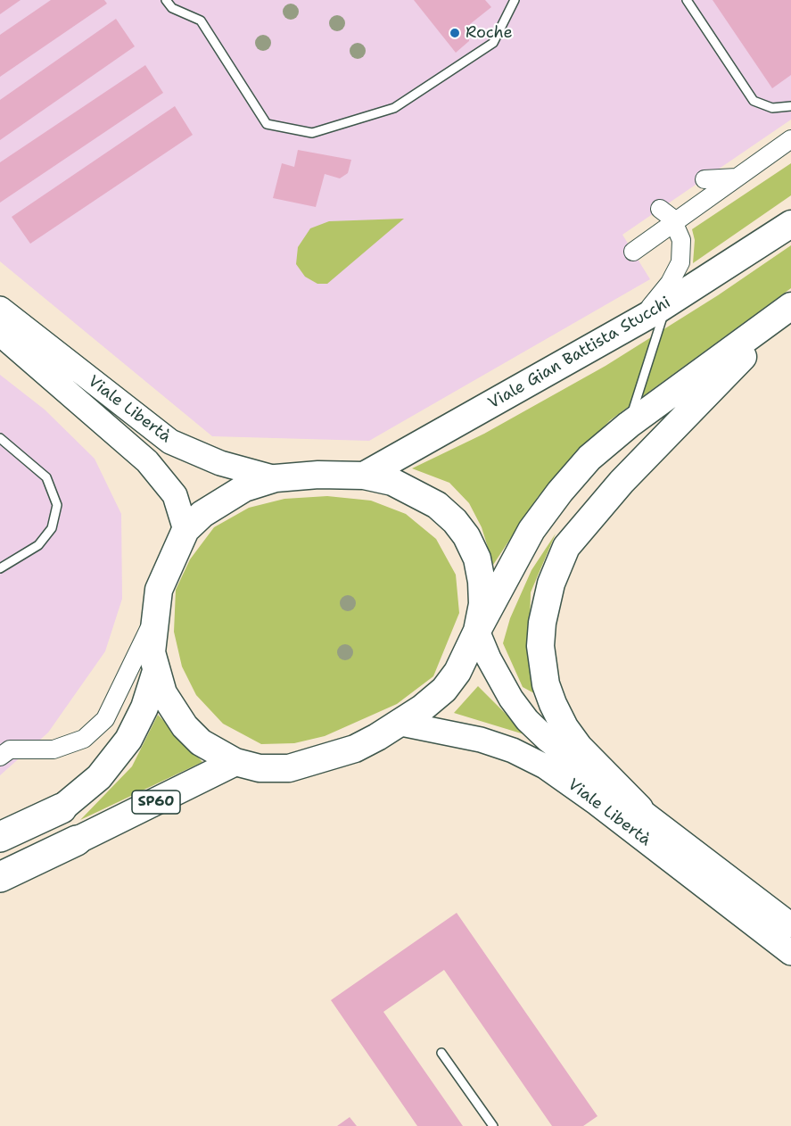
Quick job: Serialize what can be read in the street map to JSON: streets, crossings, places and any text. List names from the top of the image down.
{
  "streets": {
    "highway": ["SP60"],
    "main road": ["Viale Gian Battista Stucchi", "Viale Libertà"]
  },
  "places": ["Roche"]
}
